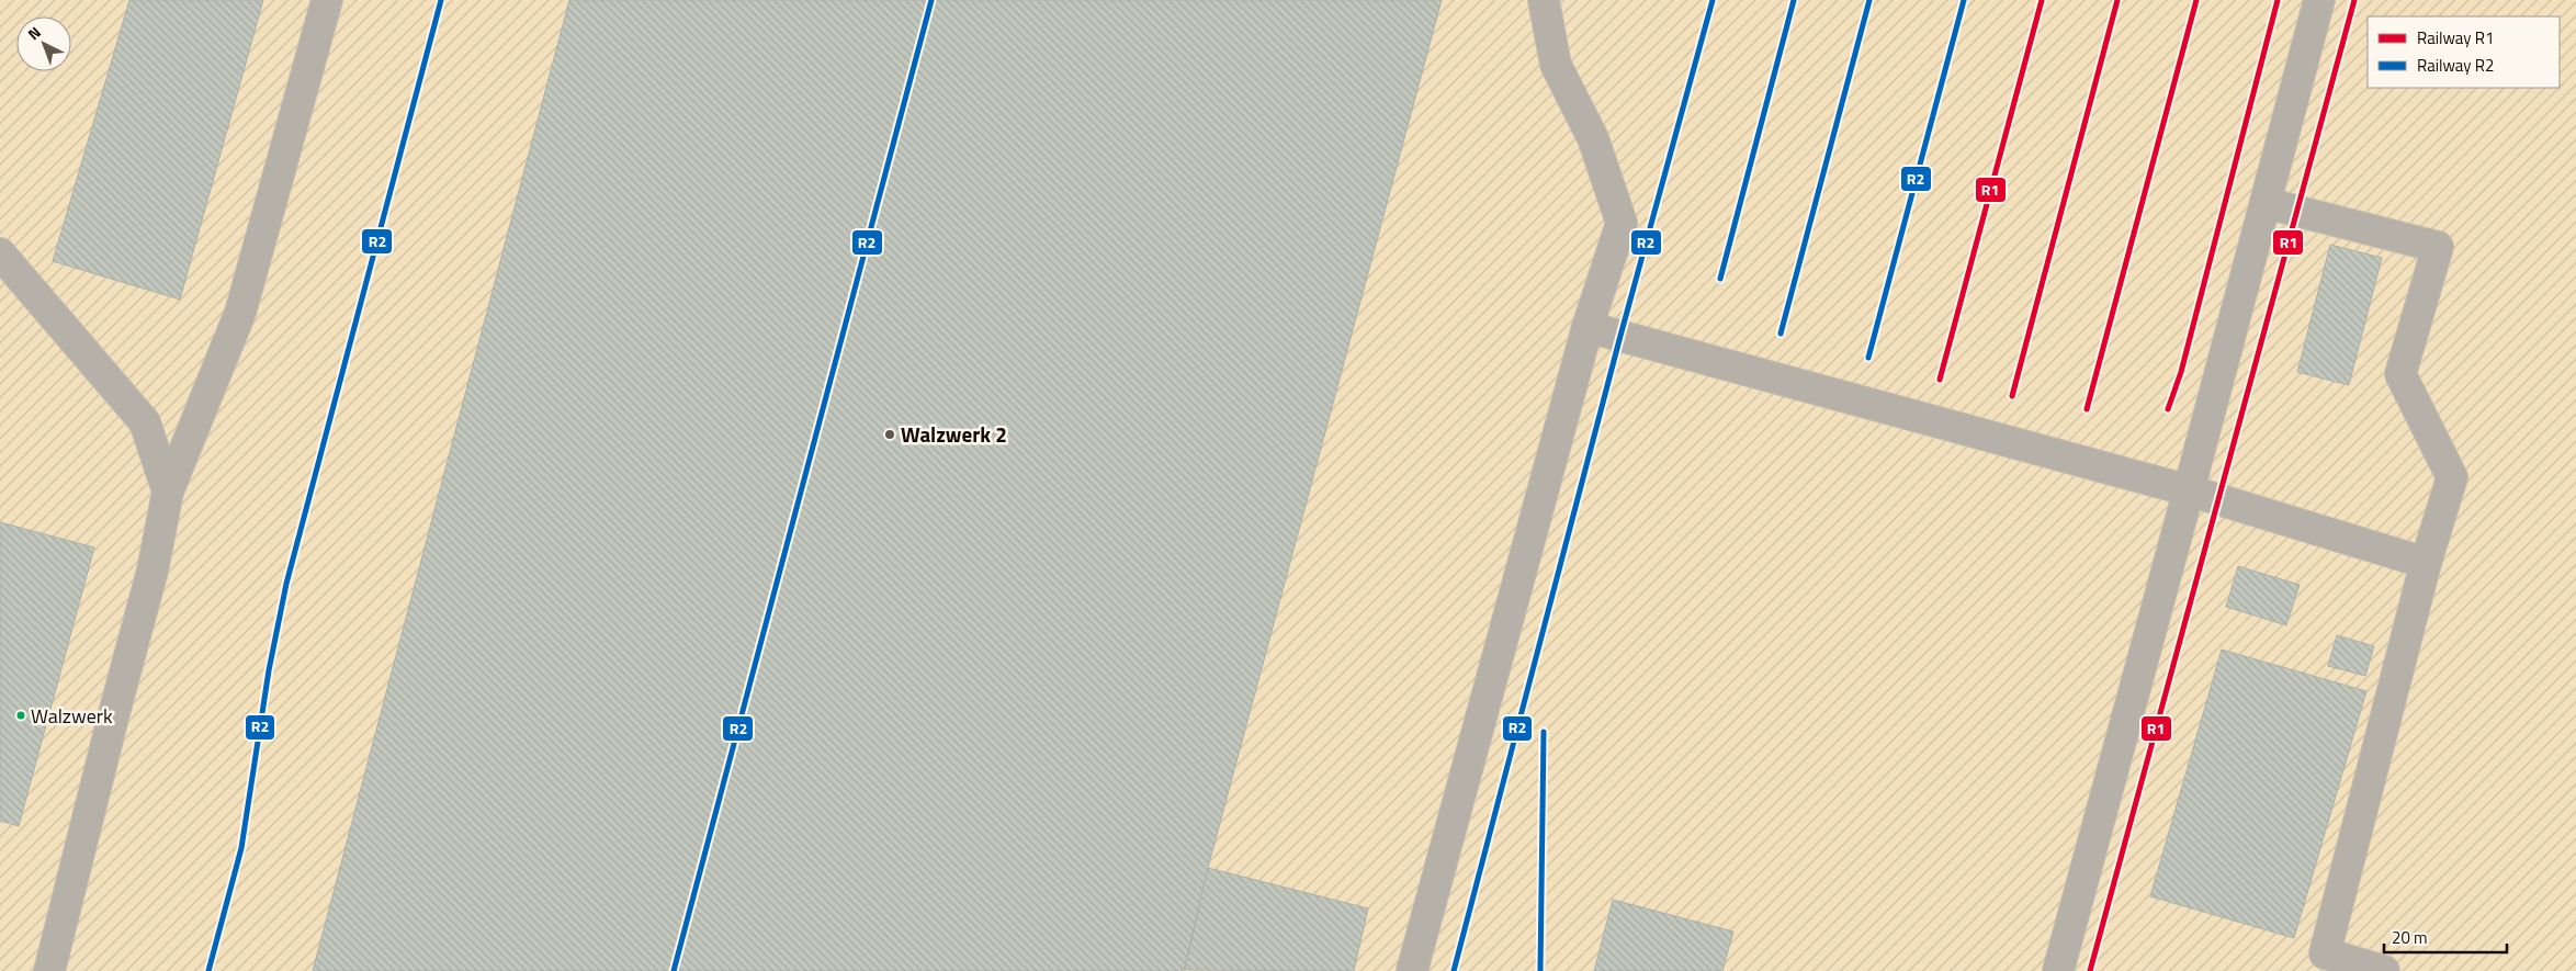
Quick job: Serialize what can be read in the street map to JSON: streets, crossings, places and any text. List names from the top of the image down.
{
  "places": ["Walzwerk 2", "Walzwerk"],
  "lines": ["rail line R1", "rail line R2"],
  "legend": ["Railway R1", "Railway R2"],
  "scale_bar": "20 m",
  "north": "top left"
}
